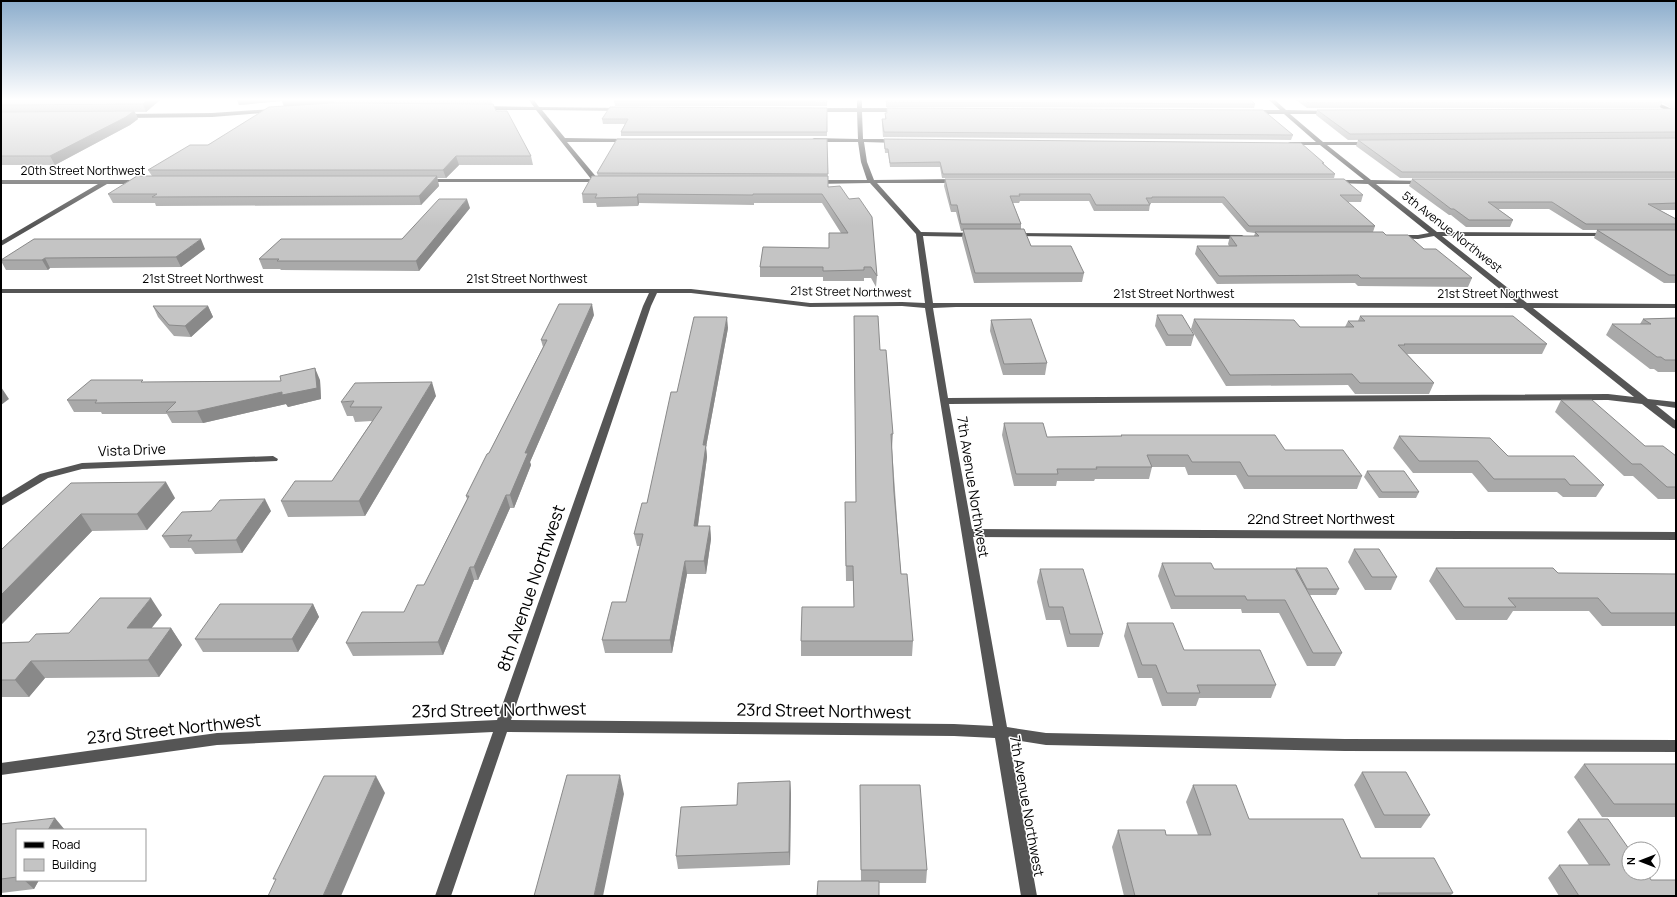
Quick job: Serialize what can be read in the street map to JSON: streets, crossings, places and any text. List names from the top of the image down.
{
  "streets": {
    "street": [
      "20th Street Northwest",
      "5th Avenue Northwest",
      "21st Street Northwest",
      "Vista Drive",
      "7th Avenue Northwest",
      "22nd Street Northwest",
      "8th Avenue Northwest",
      "23rd Street Northwest"
    ]
  },
  "crossings": [
    ["5th Avenue Northwest", "21st Street Northwest"],
    ["21st Street Northwest", "7th Avenue Northwest"],
    ["21st Street Northwest", "8th Avenue Northwest"],
    ["7th Avenue Northwest", "22nd Street Northwest"],
    ["7th Avenue Northwest", "23rd Street Northwest"],
    ["8th Avenue Northwest", "23rd Street Northwest"]
  ],
  "legend": ["Road", "Building"],
  "north": "left"
}
